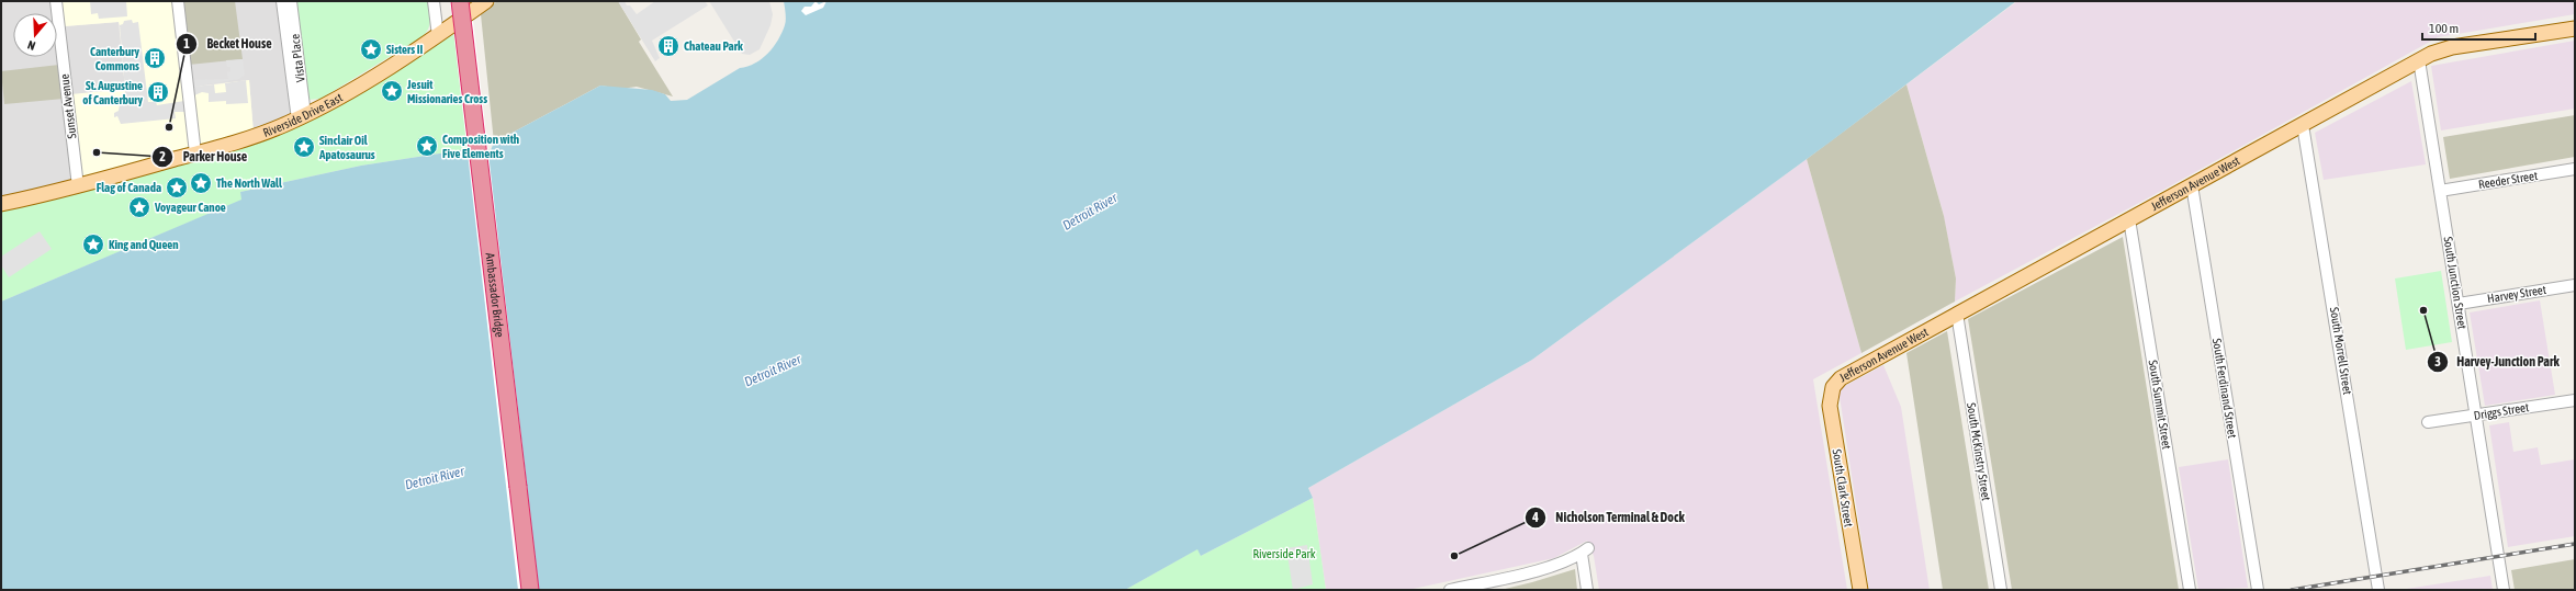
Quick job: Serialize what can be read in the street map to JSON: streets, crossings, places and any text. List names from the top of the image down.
{
  "streets": {
    "highway": ["Ambassador Bridge"],
    "main road": ["Riverside Drive East", "Jefferson Avenue West", "South Clark Street"],
    "street": [
      "Vista Place",
      "Sunset Avenue",
      "Reeder Street",
      "South Junction Street",
      "Harvey Street",
      "South Morrell Street",
      "South Ferdinand Street",
      "South Summit Street",
      "Driggs Street",
      "South McKinstry Street"
    ]
  },
  "crossings": [
    ["Vista Place", "Riverside Drive East"],
    ["Sunset Avenue", "Riverside Drive East"],
    ["Reeder Street", "South Junction Street"],
    ["Jefferson Avenue West", "South Junction Street"],
    ["Jefferson Avenue West", "South Morrell Street"],
    ["Jefferson Avenue West", "South Ferdinand Street"],
    ["Jefferson Avenue West", "South Summit Street"],
    ["Jefferson Avenue West", "South McKinstry Street"],
    ["Jefferson Avenue West", "South Clark Street"],
    ["South Junction Street", "Harvey Street"],
    ["South Junction Street", "Driggs Street"]
  ],
  "water": ["Detroit River"],
  "parks": ["Riverside Park"],
  "places": {
    "building": ["Chateau Park", "Canterbury Commons", "St. Augustine of Canterbury"],
    "place": [
      "Sisters II",
      "Jesuit Missionaries Cross",
      "Composition with Five Elements",
      "Sinclair Oil Apatosaurus",
      "The North Wall",
      "Flag of Canada",
      "Voyageur Canoe",
      "King and Queen"
    ],
    "other": [
      "Becket House",
      "Parker House",
      "Harvey-Junction Park",
      "Nicholson Terminal & Dock"
    ]
  },
  "scale_bar": "100 m",
  "north": "bottom"
}
